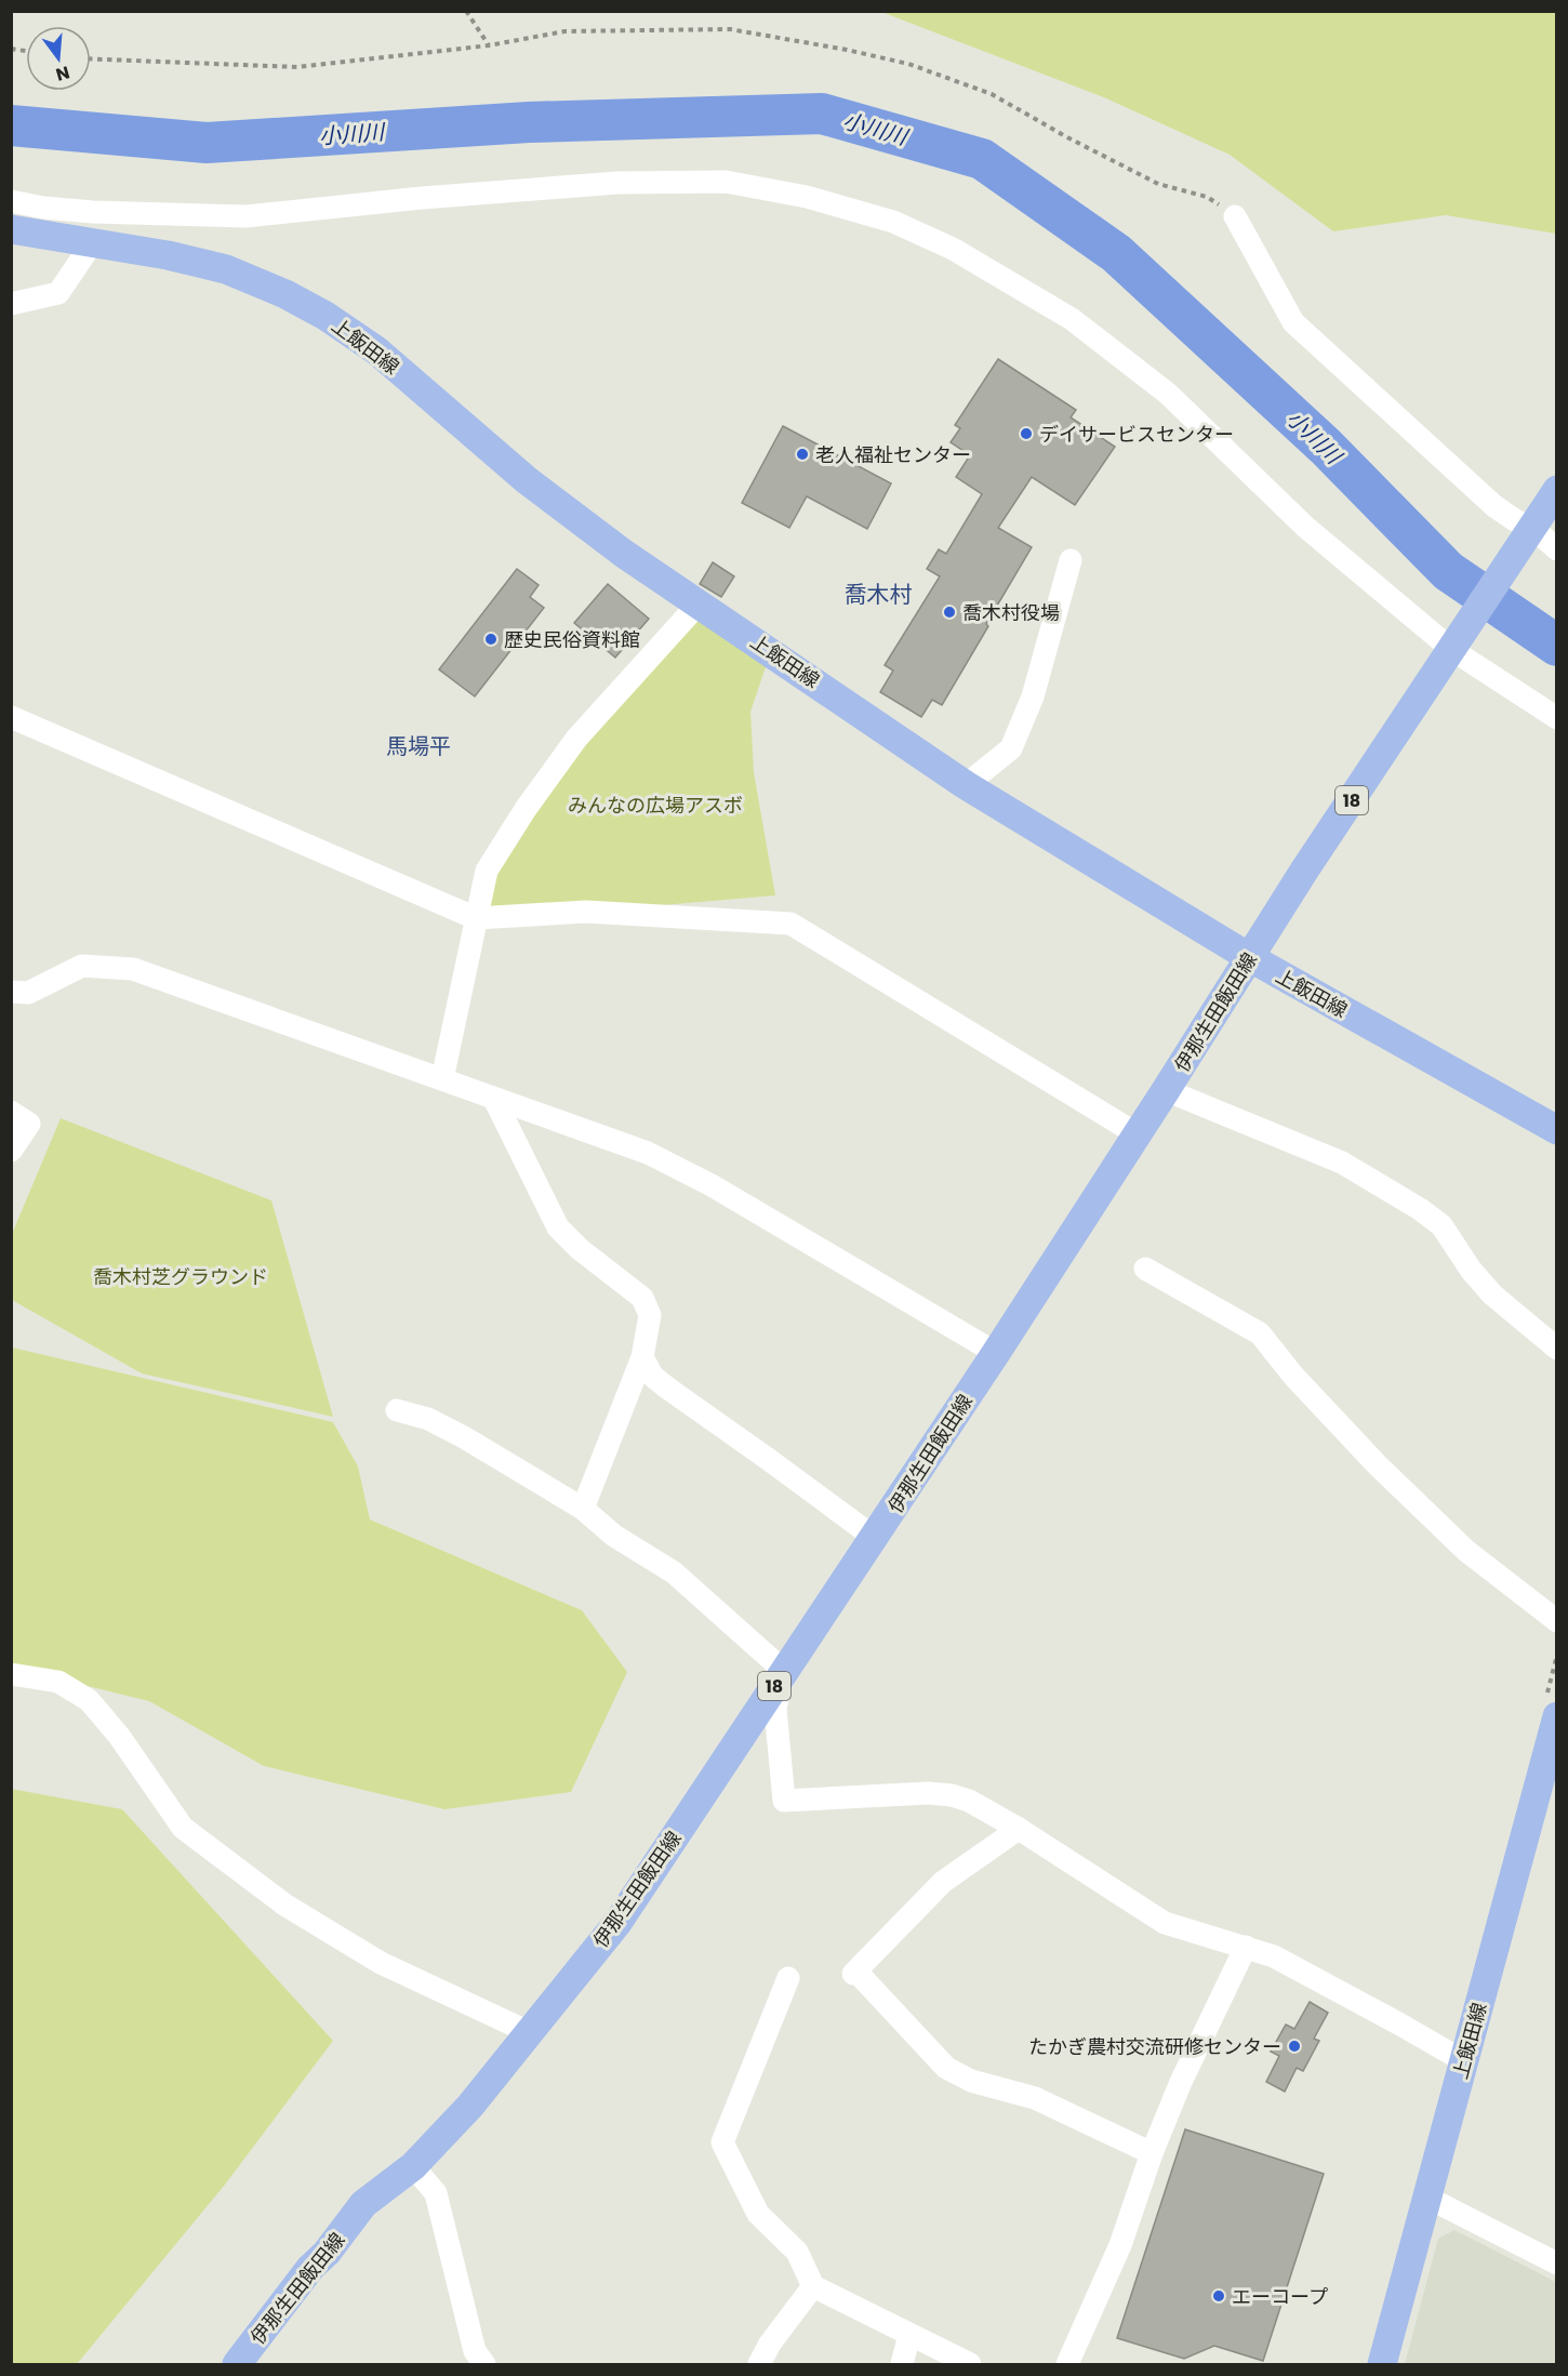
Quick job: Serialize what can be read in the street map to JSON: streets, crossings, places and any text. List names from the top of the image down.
{
  "streets": {
    "main road": ["上飯田線", "18", "伊那生田飯田線"]
  },
  "crossings": [
    ["上飯田線", "伊那生田飯田線"]
  ],
  "districts": ["喬木村", "馬場平"],
  "water": ["小川川"],
  "parks": ["みんなの広場アスボ", "喬木村芝グラウンド"],
  "places": [
    "デイサービスセンター",
    "老人福祉センター",
    "喬木村役場",
    "歴史民俗資料館",
    "たかぎ農村交流研修センター",
    "エーコープ"
  ],
  "north": "bottom"
}
